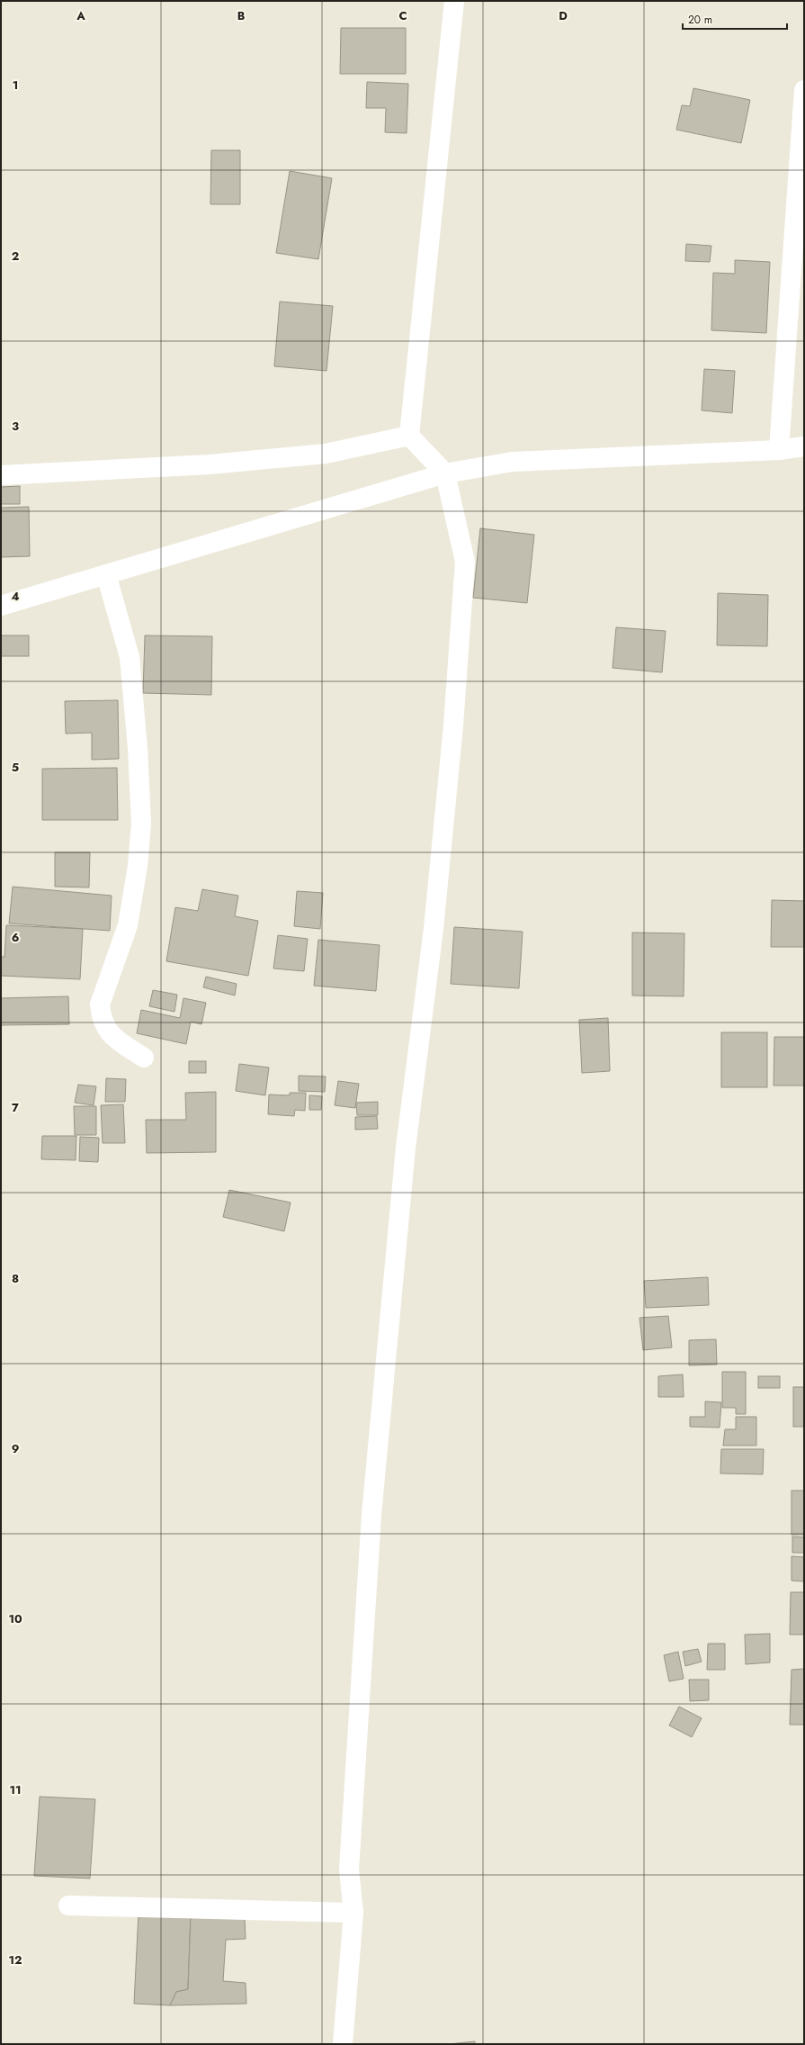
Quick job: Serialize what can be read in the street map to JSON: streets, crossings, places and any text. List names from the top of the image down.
{
  "scale_bar": "20 m",
  "grid": {
    "columns": [
      "A",
      "B",
      "C",
      "D"
    ],
    "rows": [
      "1",
      "2",
      "3",
      "4",
      "5",
      "6",
      "7",
      "8",
      "9",
      "10",
      "11",
      "12"
    ]
  }
}
